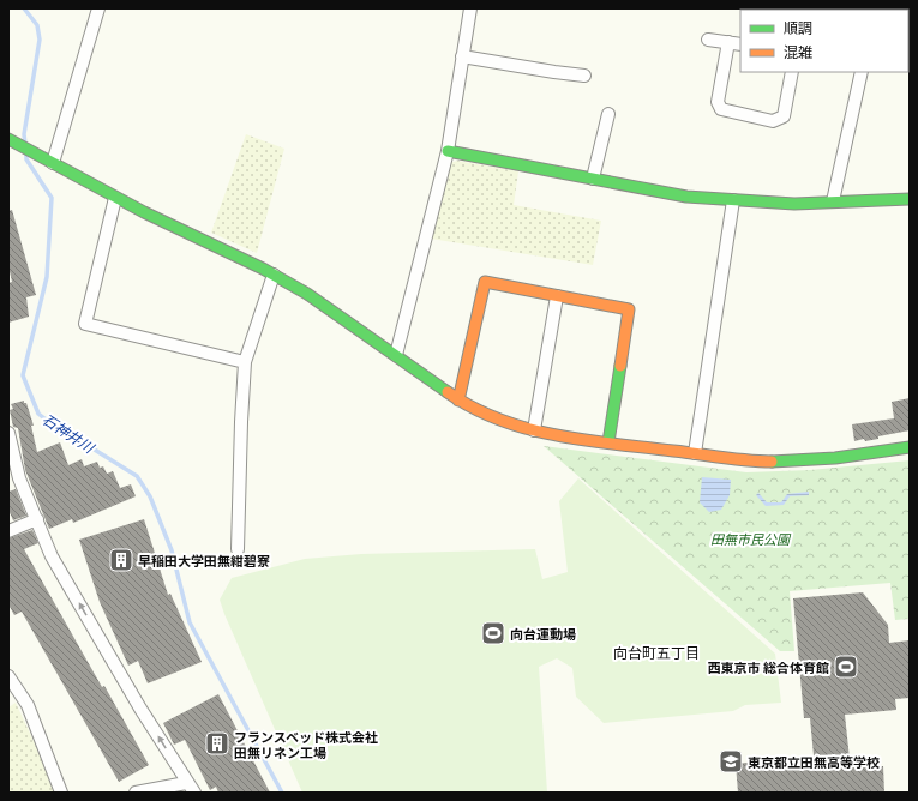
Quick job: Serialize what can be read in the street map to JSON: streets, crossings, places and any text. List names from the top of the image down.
{
  "districts": ["向台町五丁目"],
  "water": ["石神井川"],
  "parks": ["田無市民公園"],
  "places": {
    "building": ["早稲田大学田無紺碧寮", "フランスベッド株式会社 田無リネン工場"],
    "sports": ["向台運動場", "西東京市 総合体育館"],
    "school or university": ["東京都立田無高等学校"]
  },
  "legend": ["順調", "混雑"]
}
